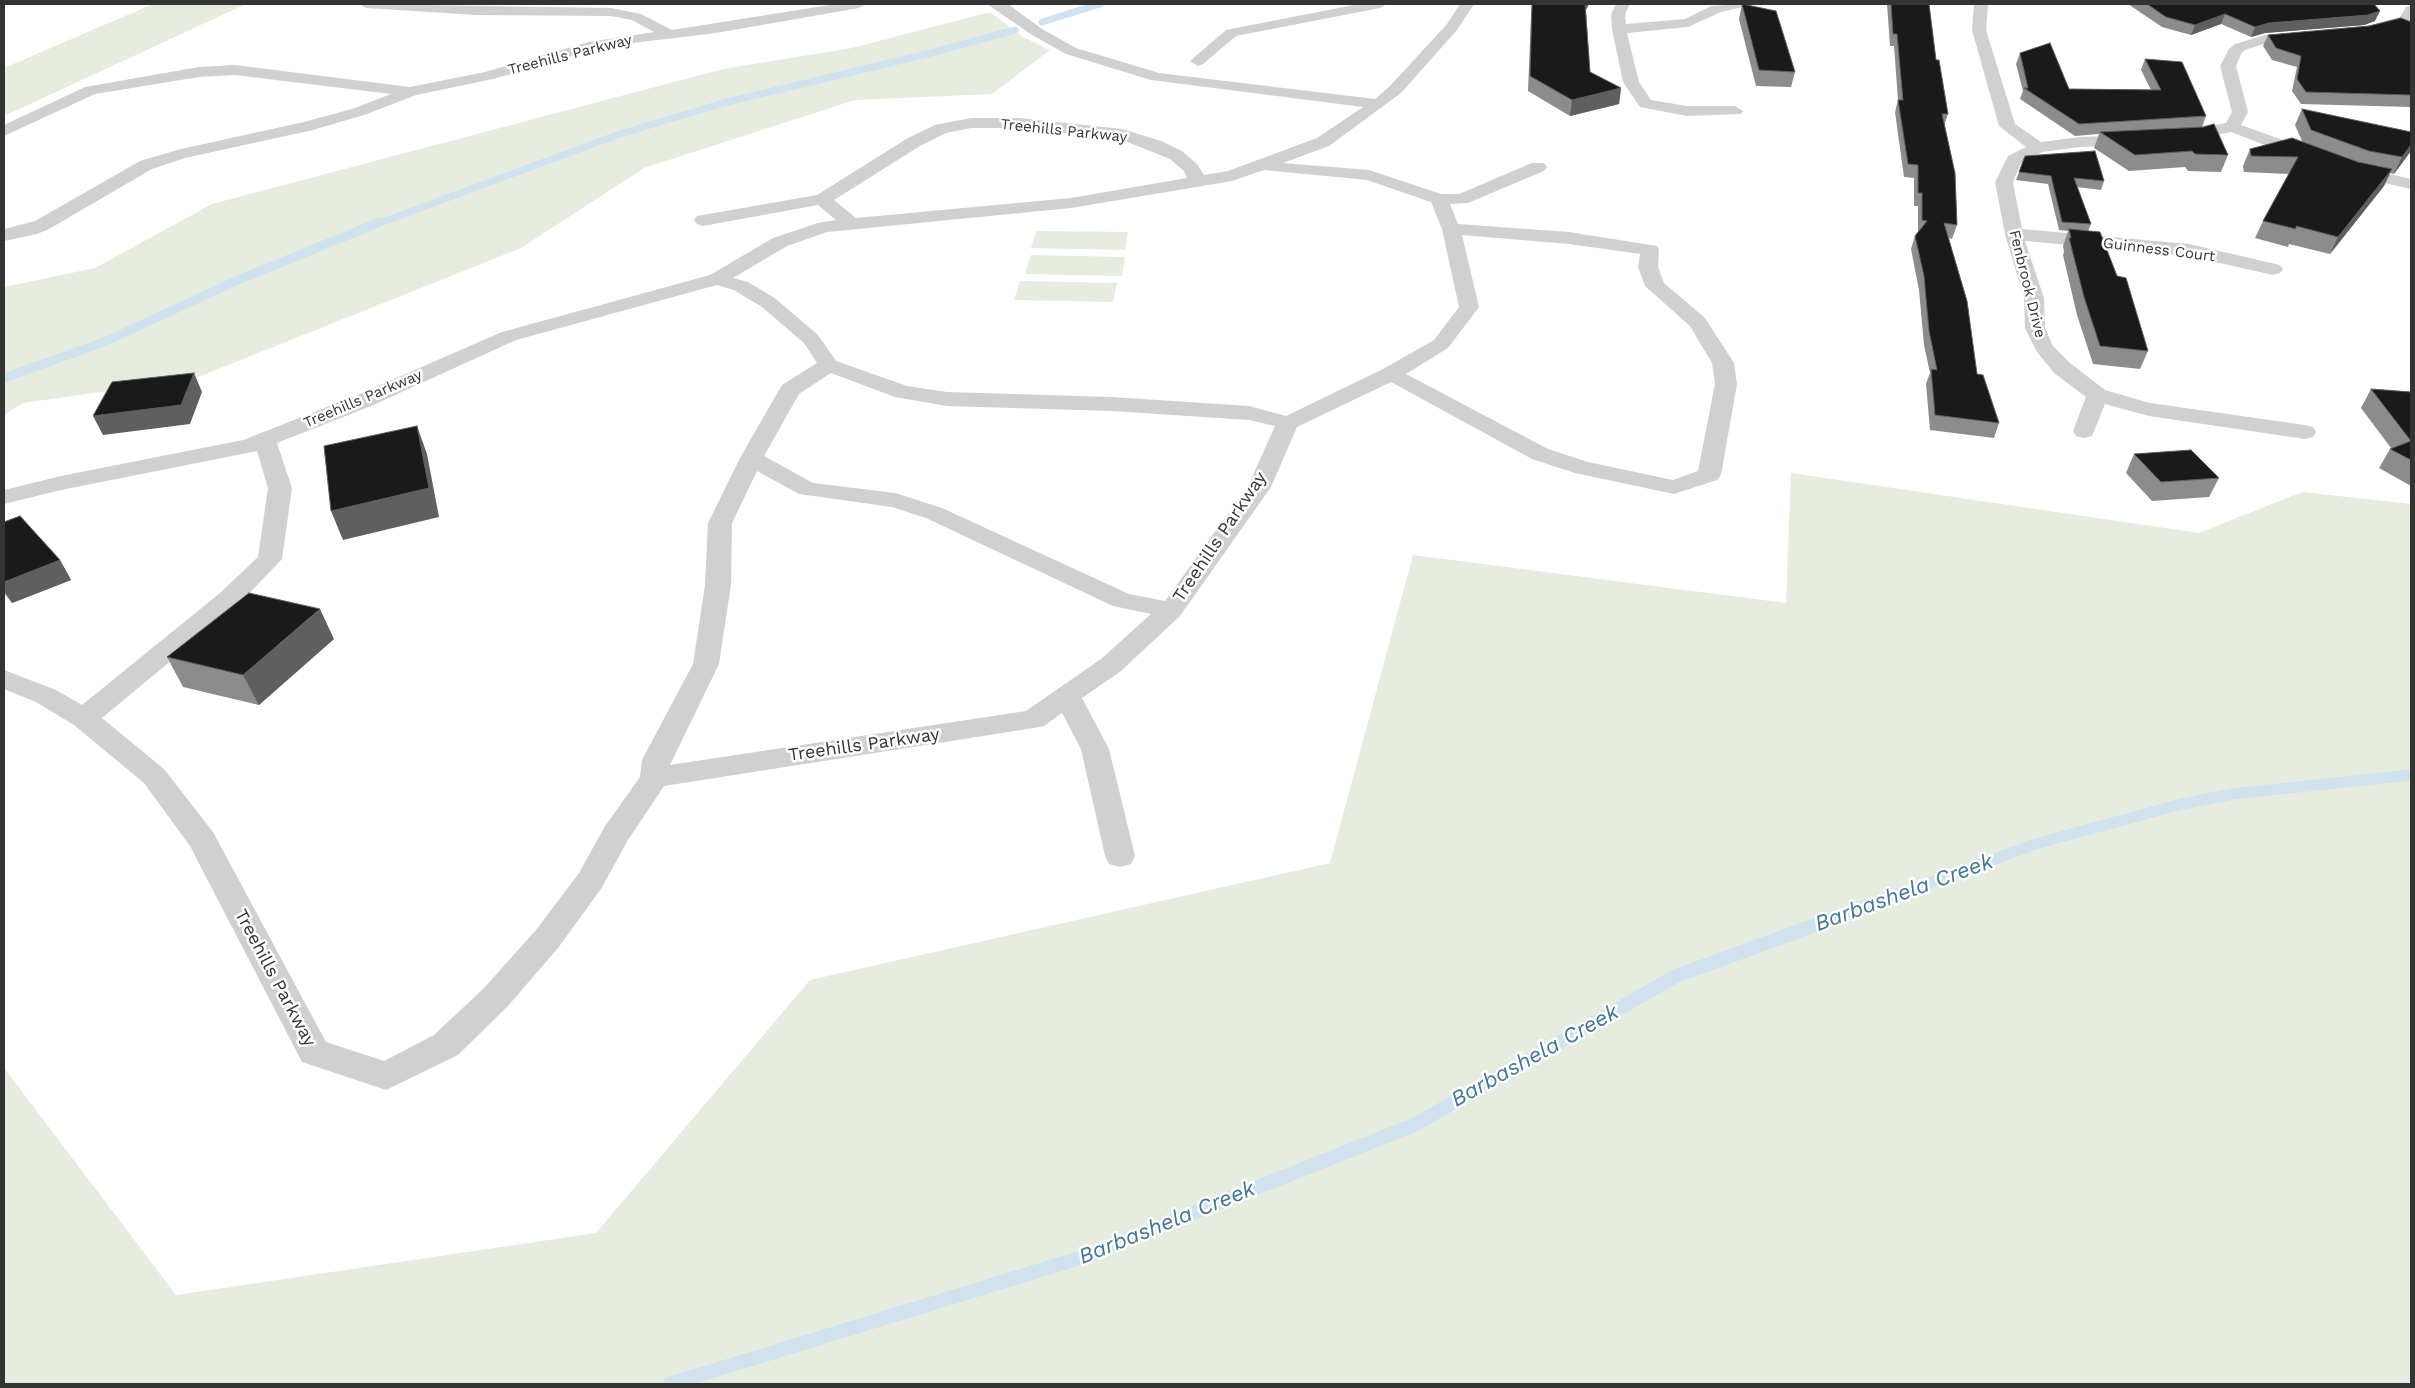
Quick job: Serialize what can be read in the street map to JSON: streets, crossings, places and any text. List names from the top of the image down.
{
  "streets": {
    "street": ["Treehills Parkway", "Guinness Court", "Fenbrook Drive"]
  },
  "crossings": [
    ["Guinness Court", "Fenbrook Drive"]
  ],
  "water": ["Barbashela Creek"]
}
